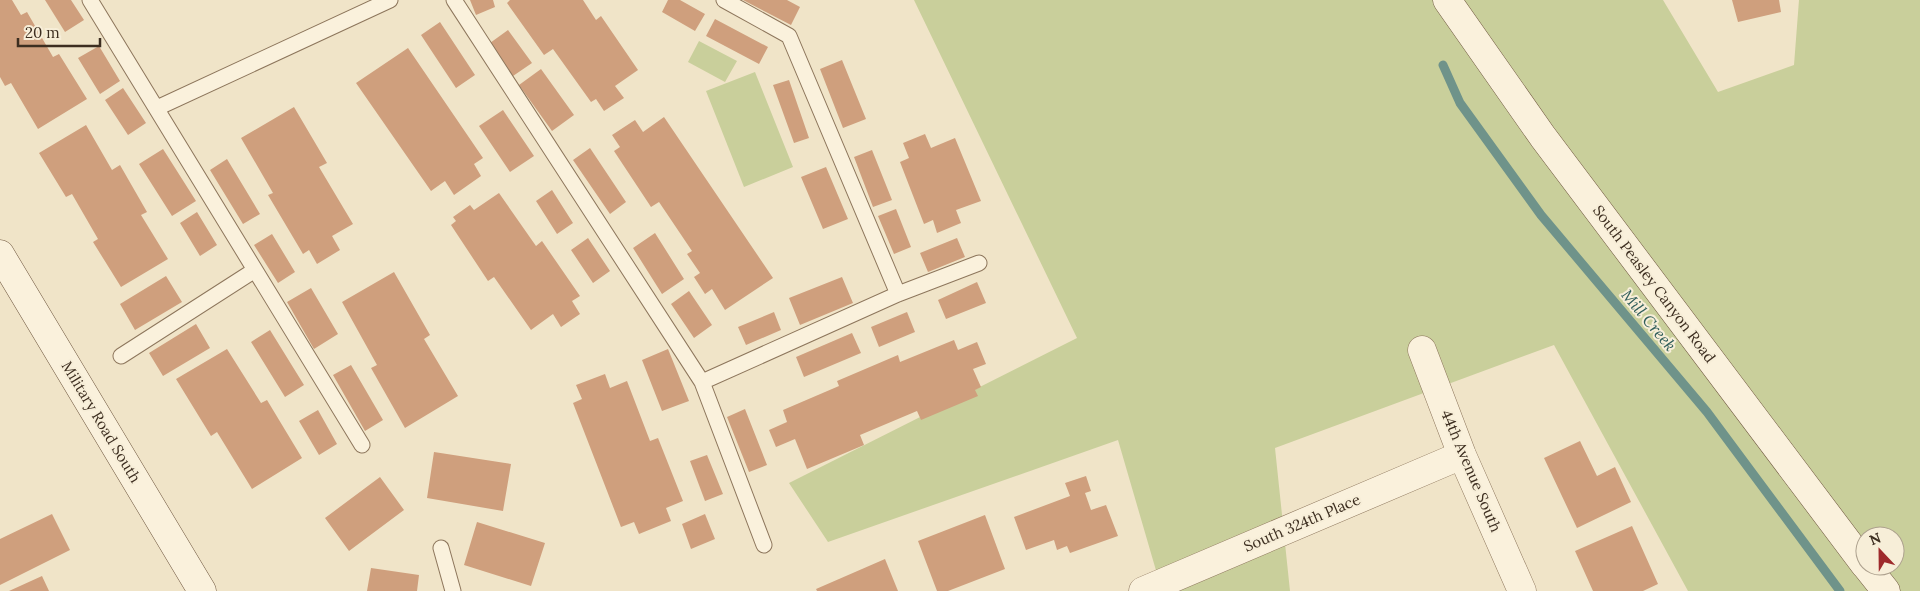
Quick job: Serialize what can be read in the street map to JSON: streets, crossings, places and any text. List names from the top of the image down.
{
  "streets": {
    "main road": [
      "South Peasley Canyon Road",
      "Military Road South",
      "44th Avenue South",
      "South 324th Place"
    ]
  },
  "crossings": [
    ["44th Avenue South", "South 324th Place"]
  ],
  "water": ["Mill Creek"],
  "scale_bar": "20 m",
  "north": "top"
}
